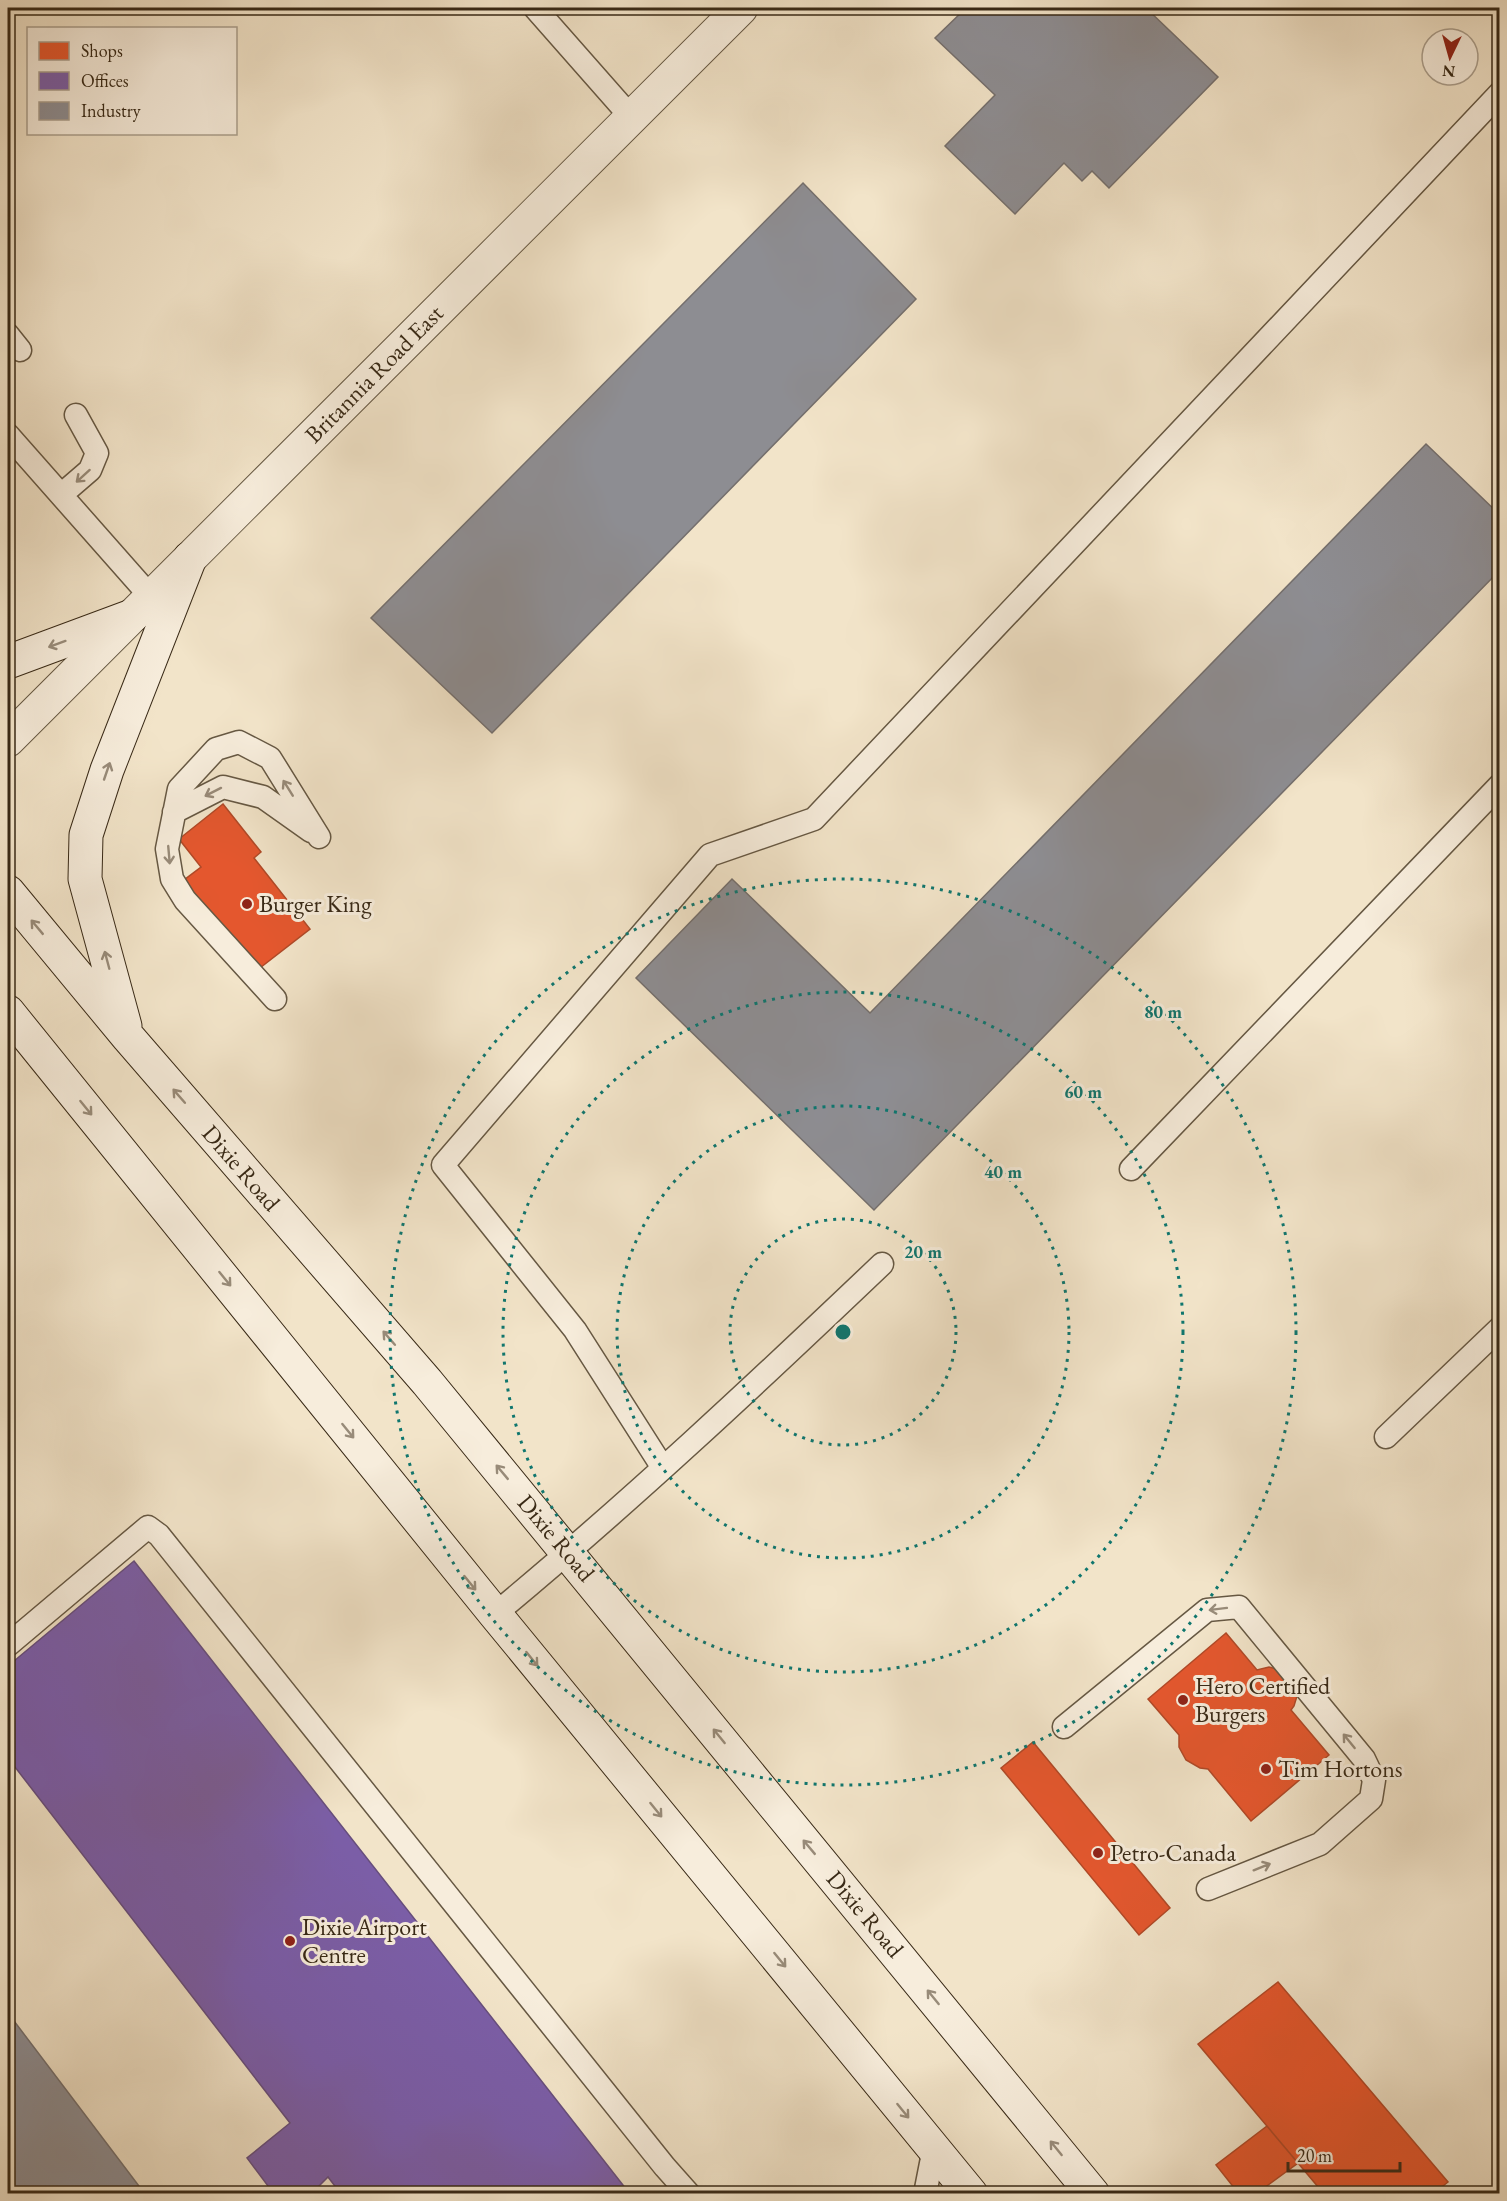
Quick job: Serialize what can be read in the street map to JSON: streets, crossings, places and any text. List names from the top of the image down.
{
  "streets": {
    "main road": ["Britannia Road East", "Dixie Road"]
  },
  "places": [
    "Burger King",
    "Hero Certified Burgers",
    "Tim Hortons",
    "Petro-Canada",
    "Dixie Airport Centre"
  ],
  "legend": ["Shops", "Offices", "Industry"],
  "scale_bar": "20 m",
  "north": "bottom",
  "rings": [
    "80 m",
    "60 m",
    "40 m",
    "20 m"
  ]
}
